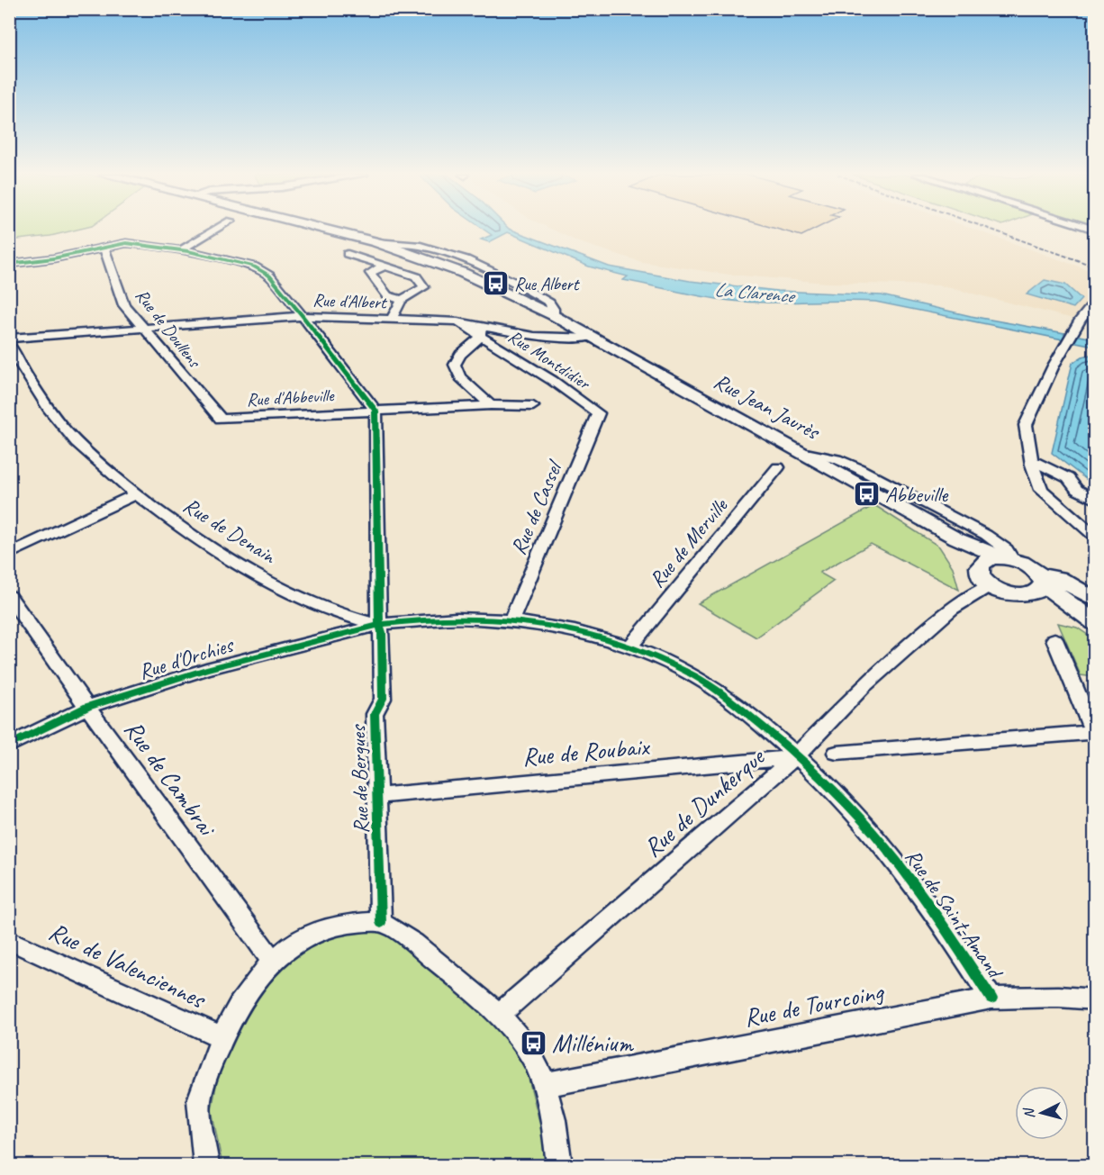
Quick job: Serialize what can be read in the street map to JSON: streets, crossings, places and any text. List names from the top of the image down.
{
  "streets": {
    "main road": ["Rue Jean Jaurès"],
    "street": [
      "Rue d'Albert",
      "Rue de Doullens",
      "Rue Montdidier",
      "Rue d'Abbeville",
      "Rue de Cassel",
      "Rue de Denain",
      "Rue de Merville",
      "Rue d'Orchies",
      "Rue de Roubaix",
      "Rue de Cambrai",
      "Rue de Bergues",
      "Rue de Dunkerque",
      "Rue de Saint-Amand",
      "Rue de Valenciennes",
      "Rue de Tourcoing"
    ]
  },
  "crossings": [
    ["Rue d'Albert", "Rue de Doullens"],
    ["Rue d'Albert", "Rue Montdidier"],
    ["Rue d'Albert", "Rue Jean Jaurès"],
    ["Rue de Doullens", "Rue d'Abbeville"],
    ["Rue Montdidier", "Rue de Cassel"],
    ["Rue d'Abbeville", "Rue de Bergues"],
    ["Rue Jean Jaurès", "Rue de Dunkerque"],
    ["Rue de Cassel", "Rue de Saint-Amand"],
    ["Rue de Denain", "Rue d'Orchies"],
    ["Rue de Denain", "Rue de Bergues"],
    ["Rue de Denain", "Rue de Saint-Amand"],
    ["Rue de Merville", "Rue de Saint-Amand"],
    ["Rue d'Orchies", "Rue de Cambrai"],
    ["Rue d'Orchies", "Rue de Bergues"],
    ["Rue d'Orchies", "Rue de Saint-Amand"],
    ["Rue de Roubaix", "Rue de Bergues"],
    ["Rue de Roubaix", "Rue de Dunkerque"],
    ["Rue de Roubaix", "Rue de Saint-Amand"],
    ["Rue de Bergues", "Rue de Saint-Amand"],
    ["Rue de Dunkerque", "Rue de Saint-Amand"],
    ["Rue de Saint-Amand", "Rue de Tourcoing"]
  ],
  "water": ["La Clarence"],
  "places": {
    "bus stop": ["Rue Albert", "Abbeville", "Millénium"]
  },
  "north": "left"
}
